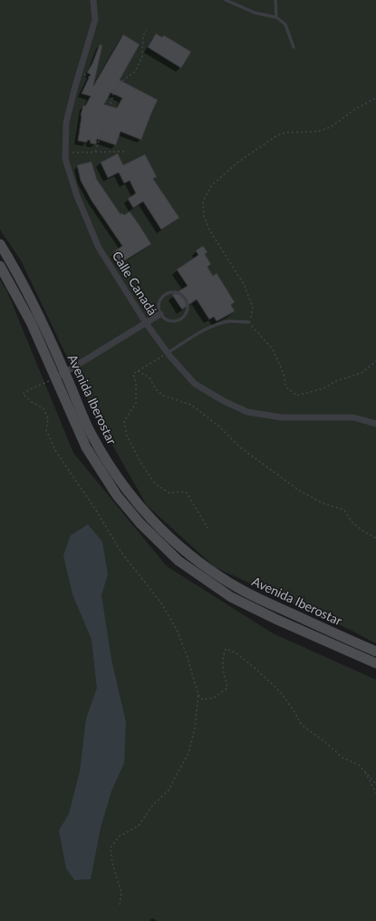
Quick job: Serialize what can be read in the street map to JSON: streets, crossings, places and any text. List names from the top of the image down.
{
  "streets": {
    "street": ["Calle Canadá", "Avenida Iberostar"]
  }
}
